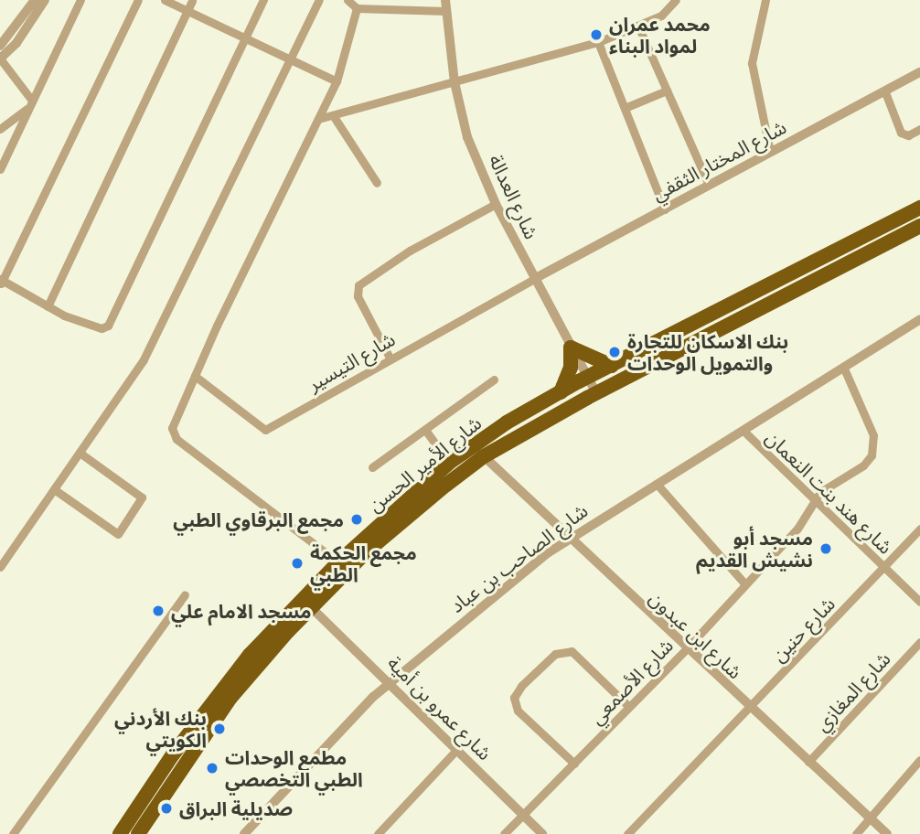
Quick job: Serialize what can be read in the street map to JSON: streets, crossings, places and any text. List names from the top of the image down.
{
  "streets": {
    "highway": ["شارع الأمير الحسن"],
    "street": [
      "شارع المختار الثقفي",
      "شارع العدالة",
      "شارع التيسير",
      "شارع هند بنت النعمان",
      "شارع الصاحب بن عباد",
      "شارع حنين",
      "شارع ابن عبدون",
      "شارع الأصمعي",
      "شارع المغازي",
      "شارع عمرو بن أمية"
    ]
  },
  "crossings": [
    ["شارع المختار الثقفي", "شارع العدالة"],
    ["شارع المختار الثقفي", "شارع التيسير"],
    ["شارع العدالة", "شارع التيسير"],
    ["شارع العدالة", "شارع الأمير الحسن"],
    ["شارع الأمير الحسن", "شارع ابن عبدون"],
    ["شارع الأمير الحسن", "شارع عمرو بن أمية"],
    ["شارع هند بنت النعمان", "شارع الصاحب بن عباد"],
    ["شارع هند بنت النعمان", "شارع حنين"],
    ["شارع هند بنت النعمان", "شارع الأصمعي"],
    ["شارع الصاحب بن عباد", "شارع ابن عبدون"],
    ["شارع الصاحب بن عباد", "شارع الأصمعي"],
    ["شارع الصاحب بن عباد", "شارع عمرو بن أمية"],
    ["شارع حنين", "شارع ابن عبدون"],
    ["شارع ابن عبدون", "شارع الأصمعي"],
    ["شارع ابن عبدون", "شارع المغازي"],
    ["شارع الأصمعي", "شارع عمرو بن أمية"]
  ],
  "places": [
    "محمد عمران لمواد البناء",
    "بنك الاسكان للتجارة والتمويل الوحدات",
    "مجمع البرقاوي الطبي",
    "مسجد أبو نشيش القديم",
    "مجمع الحكمة الطبي",
    "مسجد الامام علي",
    "بنك الأردني الكويتي",
    "مطمع الوحدات الطبي التخصصي",
    "صديلية البراق"
  ]
}
